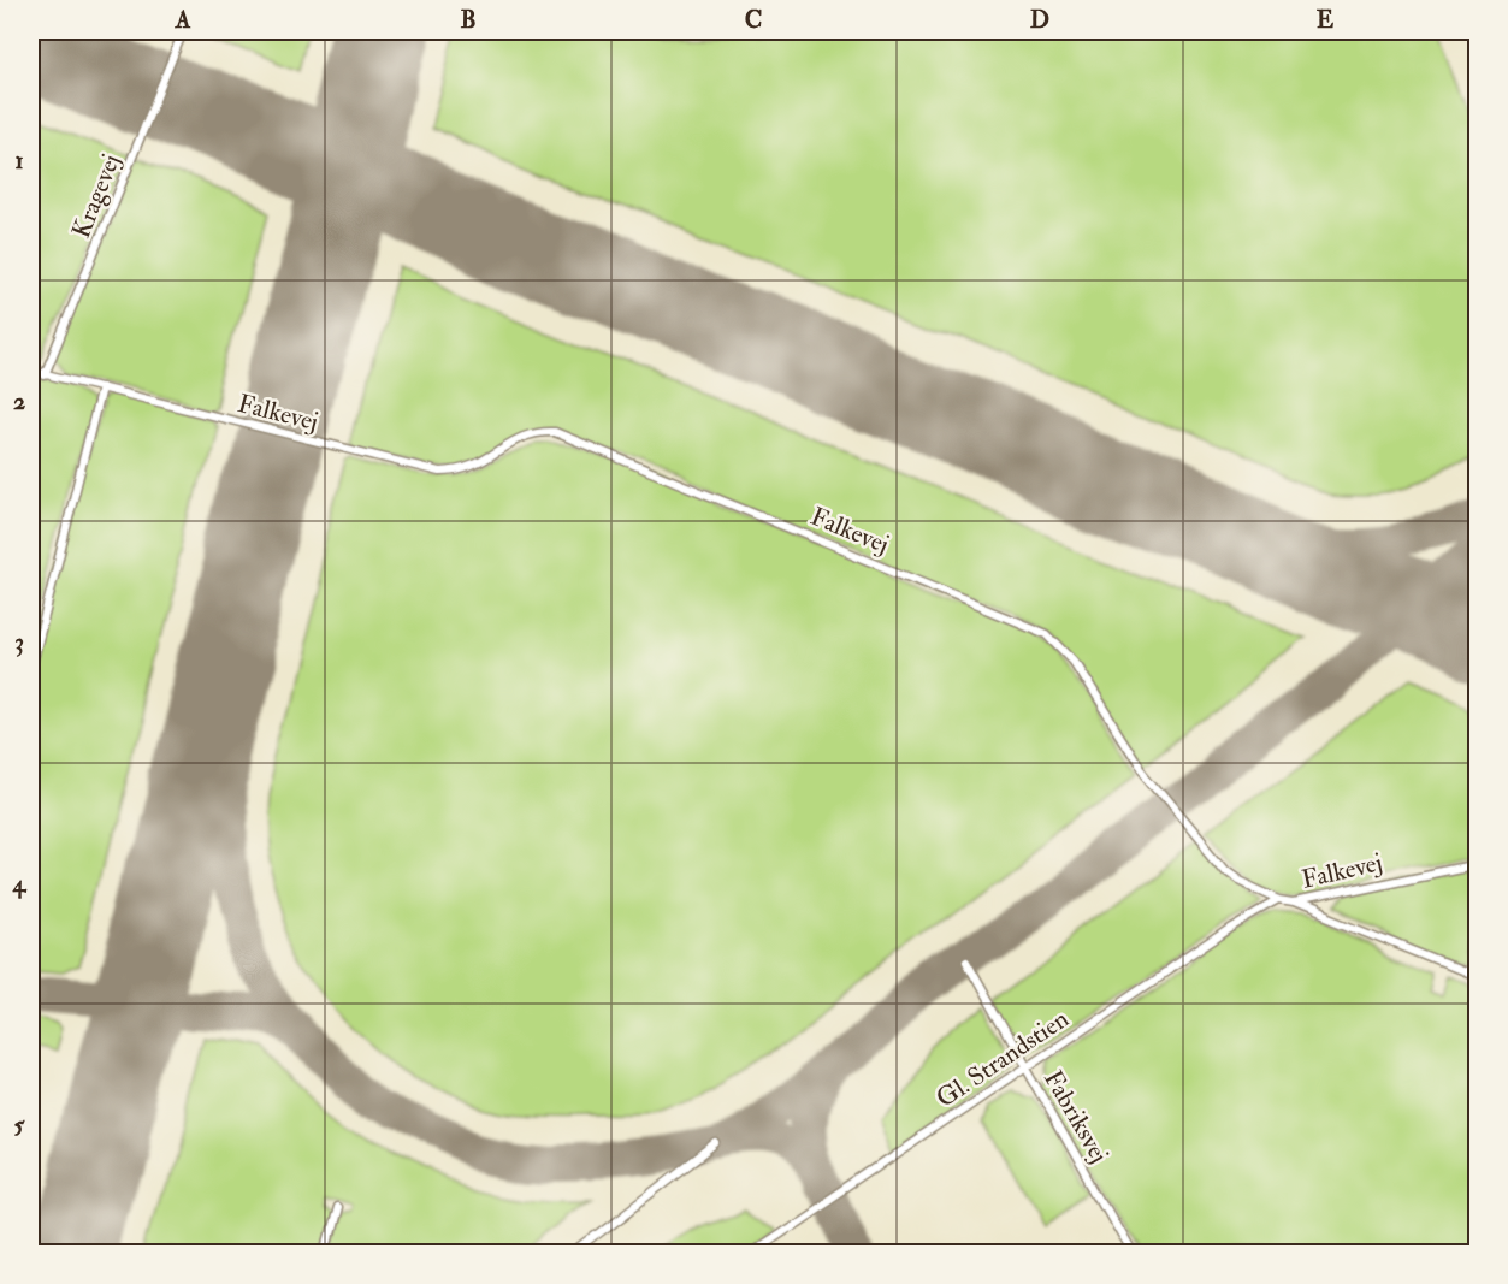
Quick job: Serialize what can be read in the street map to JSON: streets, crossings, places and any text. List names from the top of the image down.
{
  "streets": {
    "lane": [
      "Kragevej",
      "Falkevej",
      "Gl. Strandstien",
      "Fabriksvej"
    ]
  },
  "crossings": [
    ["Kragevej", "Falkevej"],
    ["Falkevej", "Gl. Strandstien"],
    ["Gl. Strandstien", "Fabriksvej"]
  ],
  "grid": {
    "columns": [
      "A",
      "B",
      "C",
      "D",
      "E"
    ],
    "rows": [
      "1",
      "2",
      "3",
      "4",
      "5"
    ]
  }
}
